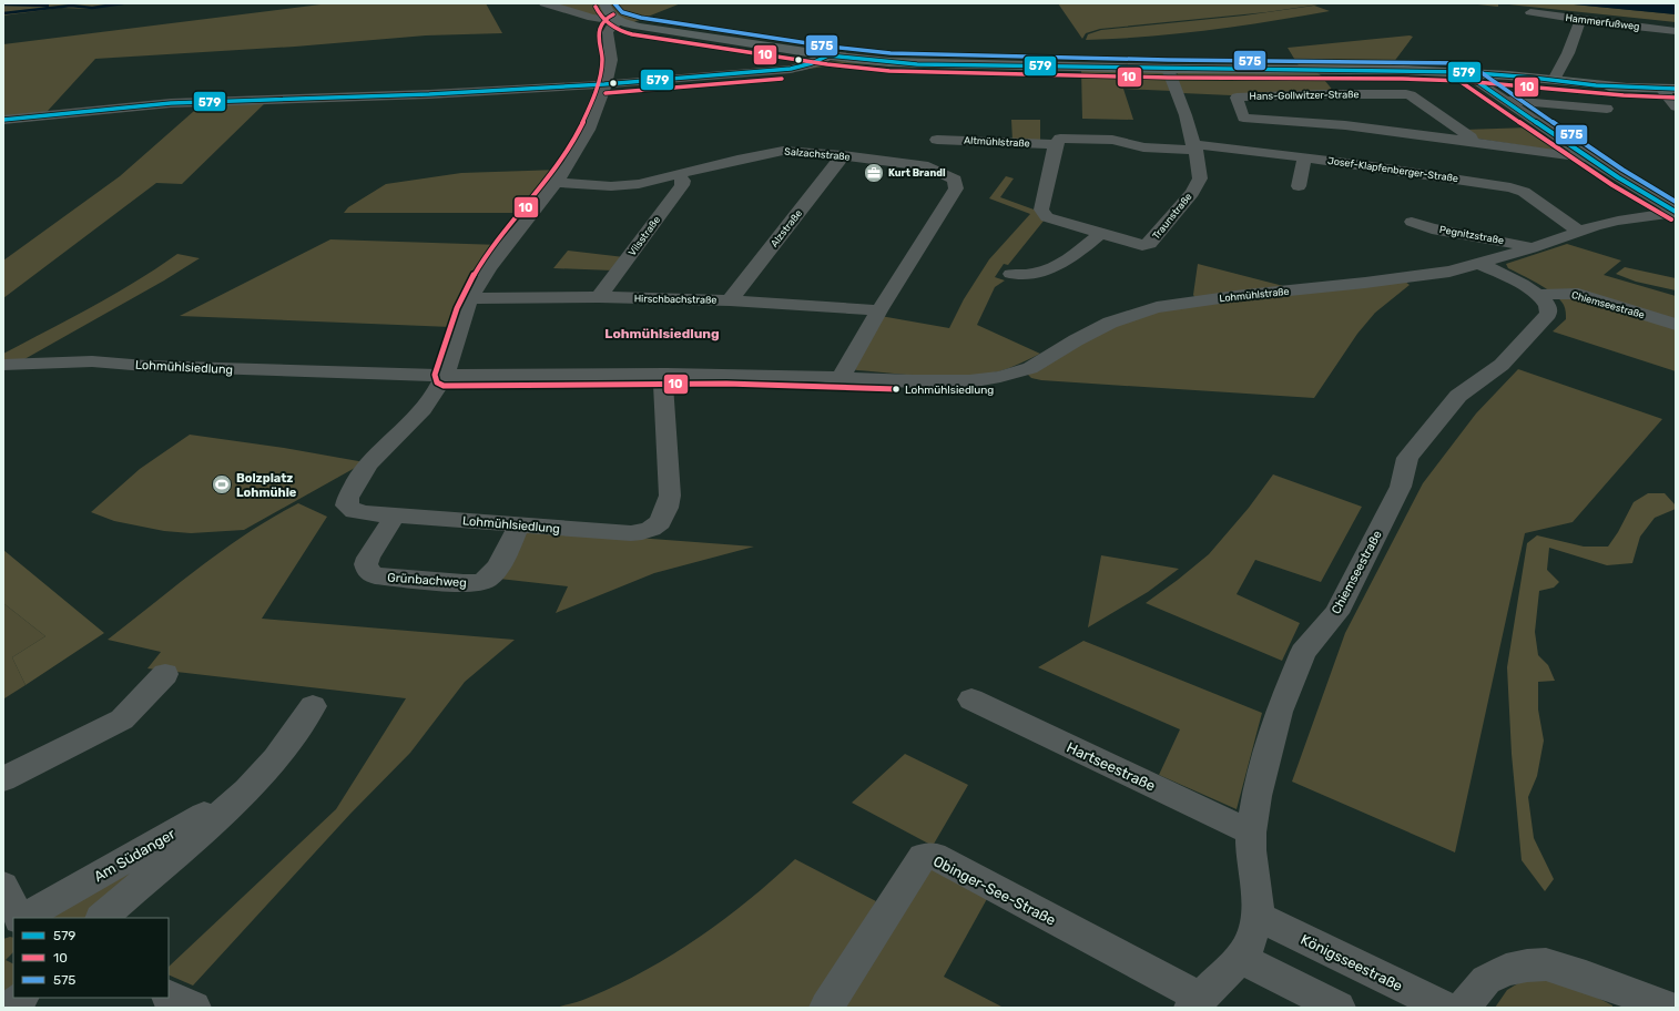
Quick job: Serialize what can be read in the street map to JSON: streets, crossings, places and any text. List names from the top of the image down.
{
  "streets": {
    "street": [
      "Hammerfußweg",
      "Hans-Gollwitzer-Straße",
      "Altmühlstraße",
      "Salzachstraße",
      "Josef-Klapfenberger-Straße",
      "Traunstraße",
      "Alzstraße",
      "Pegnitzstraße",
      "Vilsstraße",
      "Lohmühlstraße",
      "Hirschbachstraße",
      "Chiemseestraße",
      "Lohmühlsiedlung",
      "Grünbachweg",
      "Hartseestraße",
      "Am Südanger",
      "Obinger-See-Straße",
      "Königsseestraße"
    ]
  },
  "crossings": [
    ["Altmühlstraße", "Josef-Klapfenberger-Straße"],
    ["Altmühlstraße", "Traunstraße"],
    ["Salzachstraße", "Alzstraße"],
    ["Salzachstraße", "Vilsstraße"],
    ["Salzachstraße", "Lohmühlstraße"],
    ["Salzachstraße", "Hirschbachstraße"],
    ["Salzachstraße", "Lohmühlsiedlung"],
    ["Josef-Klapfenberger-Straße", "Traunstraße"],
    ["Josef-Klapfenberger-Straße", "Lohmühlstraße"],
    ["Alzstraße", "Hirschbachstraße"],
    ["Pegnitzstraße", "Lohmühlstraße"],
    ["Vilsstraße", "Hirschbachstraße"],
    ["Lohmühlstraße", "Lohmühlsiedlung"],
    ["Chiemseestraße", "Hartseestraße"],
    ["Chiemseestraße", "Obinger-See-Straße"],
    ["Chiemseestraße", "Königsseestraße"],
    ["Lohmühlsiedlung", "Grünbachweg"]
  ],
  "districts": ["Lohmühlsiedlung"],
  "places": {
    "office": ["Kurt Brandl"],
    "other": ["Lohmühlsiedlung"],
    "sports": ["Bolzplatz Lohmühle"]
  },
  "lines": ["transit line 575", "transit line 10", "transit line 579"],
  "legend": ["579", "10", "575"]
}
